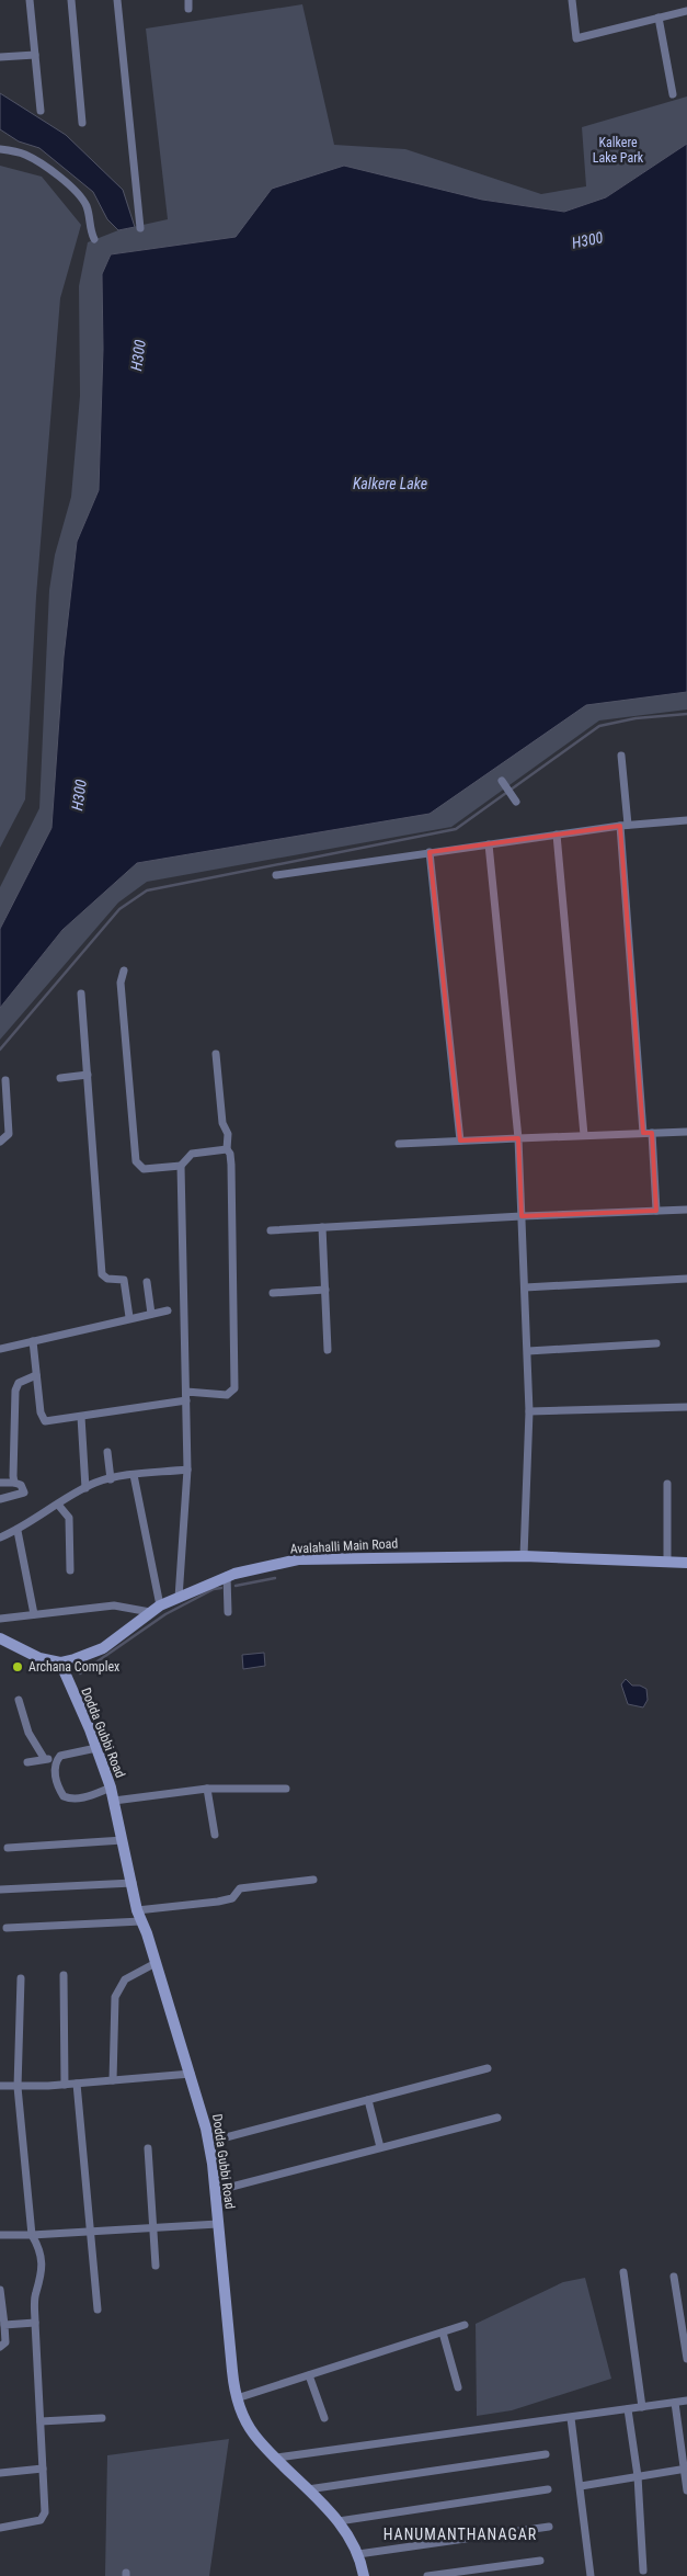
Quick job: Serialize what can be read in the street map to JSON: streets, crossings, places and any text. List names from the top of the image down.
{
  "streets": {
    "main road": ["Avalahalli Main Road", "Dodda Gubbi Road"]
  },
  "crossings": [
    ["Avalahalli Main Road", "Dodda Gubbi Road"]
  ],
  "districts": ["HANUMANTHANAGAR"],
  "water": ["H300", "Kalkere Lake"],
  "parks": ["Kalkere Lake Park"],
  "places": ["Archana Complex"]
}
